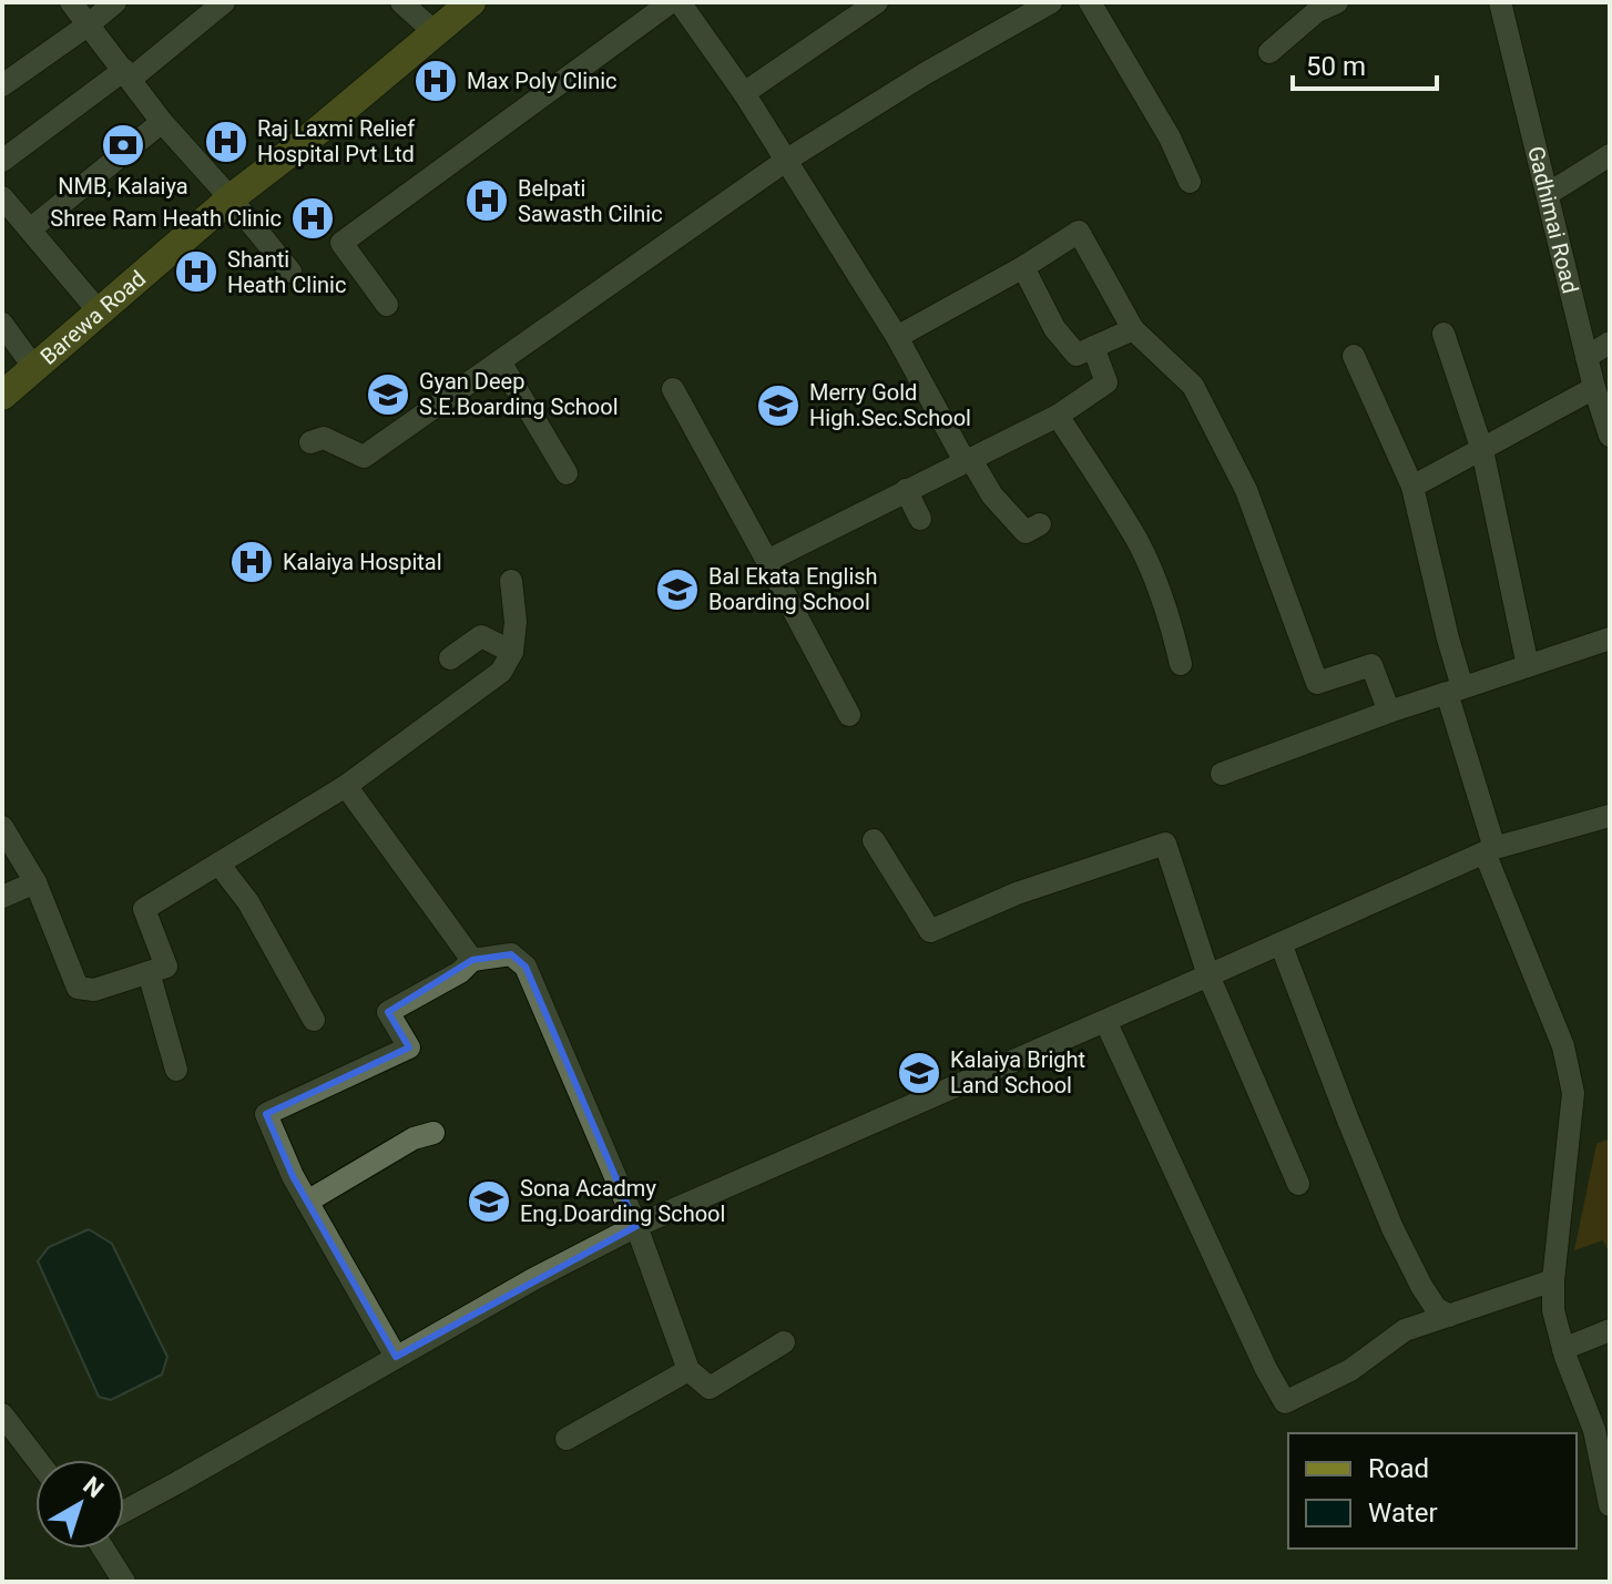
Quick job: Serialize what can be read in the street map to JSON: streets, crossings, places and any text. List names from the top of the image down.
{
  "streets": {
    "main road": ["Barewa Road"],
    "street": ["Gadhimai Road"]
  },
  "places": {
    "hospital": [
      "Max Poly Clinic",
      "Raj Laxmi Relief Hospital Pvt Ltd",
      "Belpati Sawasth Cilnic",
      "Shree Ram Heath Clinic",
      "Shanti Heath Clinic",
      "Kalaiya Hospital"
    ],
    "bank": ["NMB, Kalaiya"],
    "school or university": [
      "Gyan Deep S.E.Boarding School",
      "Merry Gold High.Sec.School",
      "Bal Ekata English Boarding School",
      "Kalaiya Bright Land School",
      "Sona Acadmy Eng.Doarding School"
    ]
  },
  "legend": ["Road", "Water"],
  "scale_bar": "50 m",
  "north": "top right"
}
